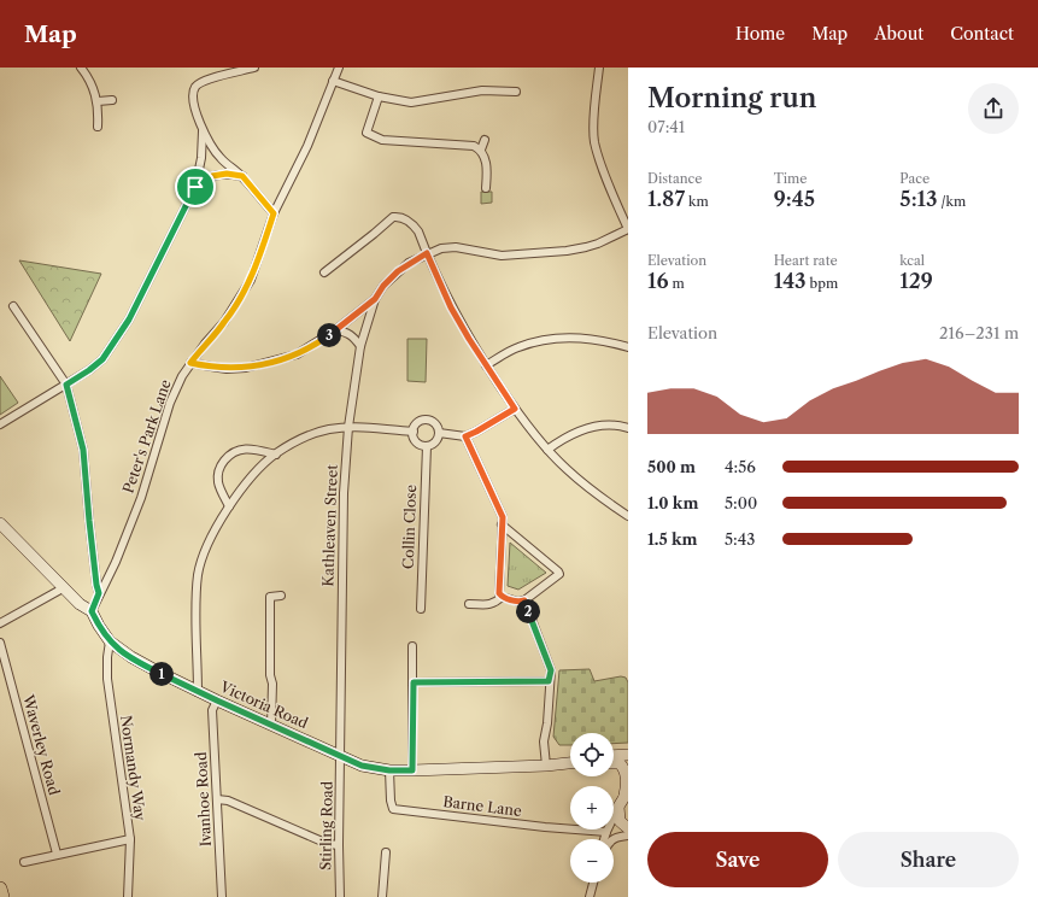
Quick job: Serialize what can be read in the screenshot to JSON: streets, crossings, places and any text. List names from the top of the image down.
{
  "streets": {
    "street": [
      "Peter's Park Lane",
      "Kathleaven Street",
      "Collin Close",
      "Victoria Road",
      "Waverley Road",
      "Normandy Way",
      "Ivanhoe Road",
      "Barne Lane",
      "Stirling Road"
    ]
  },
  "crossings": [
    ["Peter's Park Lane", "Victoria Road"],
    ["Kathleaven Street", "Victoria Road"],
    ["Kathleaven Street", "Stirling Road"],
    ["Victoria Road", "Normandy Way"],
    ["Victoria Road", "Ivanhoe Road"],
    ["Victoria Road", "Barne Lane"],
    ["Victoria Road", "Stirling Road"]
  ],
  "page": {
    "header": "Map",
    "nav": [
      "Home",
      "Map",
      "About",
      "Contact"
    ],
    "heading": ["Morning run", "07:41"],
    "stats": [
      ["Distance", "1.87 km"],
      ["Time", "9:45"],
      ["Pace", "5:13 /km"],
      ["Elevation", "16 m"],
      ["Heart rate", "143 bpm"],
      ["kcal", "129"]
    ],
    "chart": ["Elevation", "216–231 m"],
    "pins": ["3", "2", "1"],
    "list": [
      {
        "name": "500 m",
        "note": "4:56"
      },
      {
        "name": "1.0 km",
        "note": "5:00"
      },
      {
        "name": "1.5 km",
        "note": "5:43"
      }
    ],
    "map_buttons": ["+", "−"],
    "buttons": ["Save", "Share"]
  }
}
